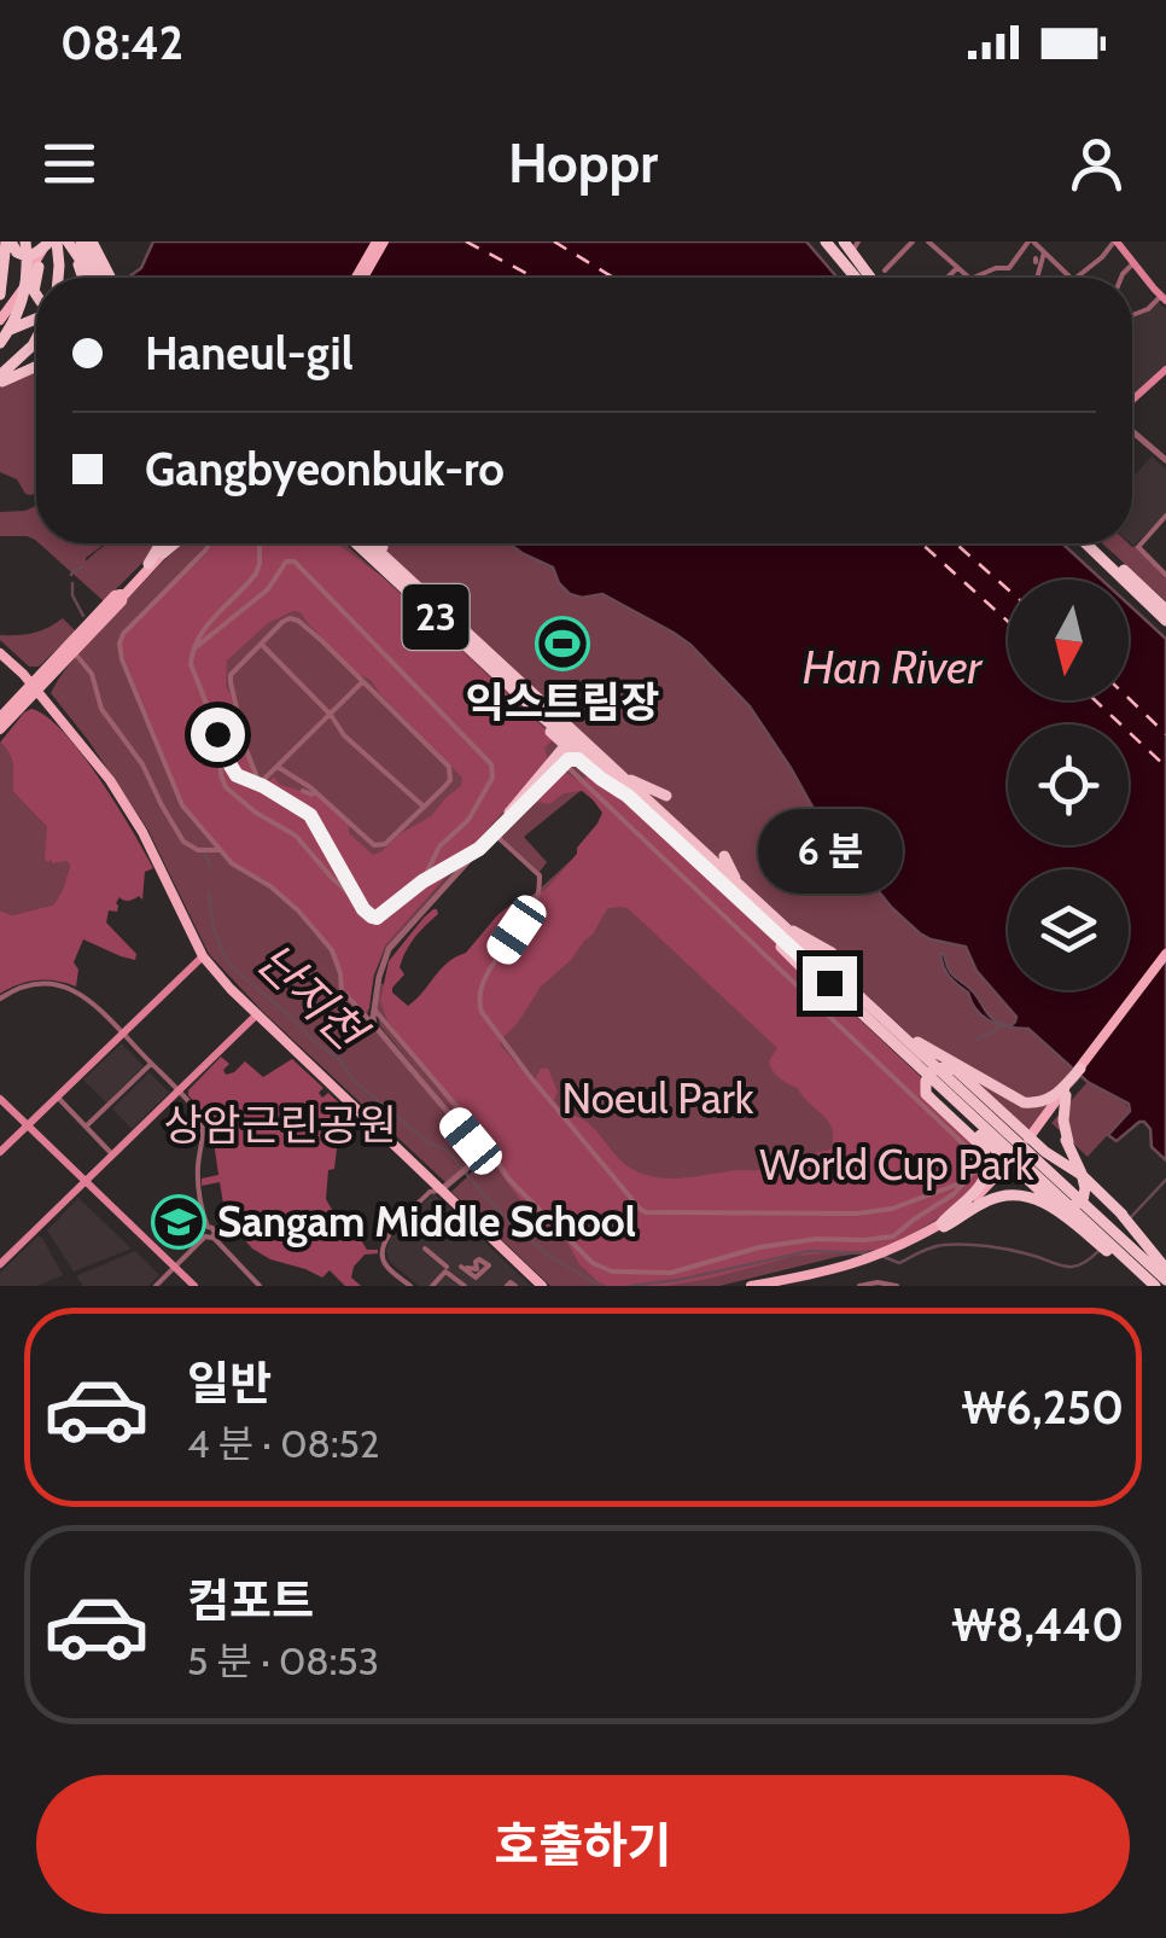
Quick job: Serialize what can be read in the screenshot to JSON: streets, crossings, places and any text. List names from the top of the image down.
{
  "streets": {
    "highway": ["23"]
  },
  "water": ["Han River", "난지천"],
  "parks": ["Noeul Park", "상암근린공원", "World Cup Park"],
  "places": {
    "sports": ["익스트림장"],
    "school or university": ["Sangam Middle School"]
  },
  "north": "bottom",
  "page": {
    "status": "08:42",
    "header": "Hoppr",
    "banner": ["Haneul-gil", "Gangbyeonbuk-ro"],
    "bubble": "6 분",
    "list": [
      {
        "name": "일반",
        "note": "4 분 · 08:52",
        "value": "₩6,250"
      },
      {
        "name": "컴포트",
        "note": "5 분 · 08:53",
        "value": "₩8,440"
      }
    ],
    "buttons": "호출하기"
  }
}
